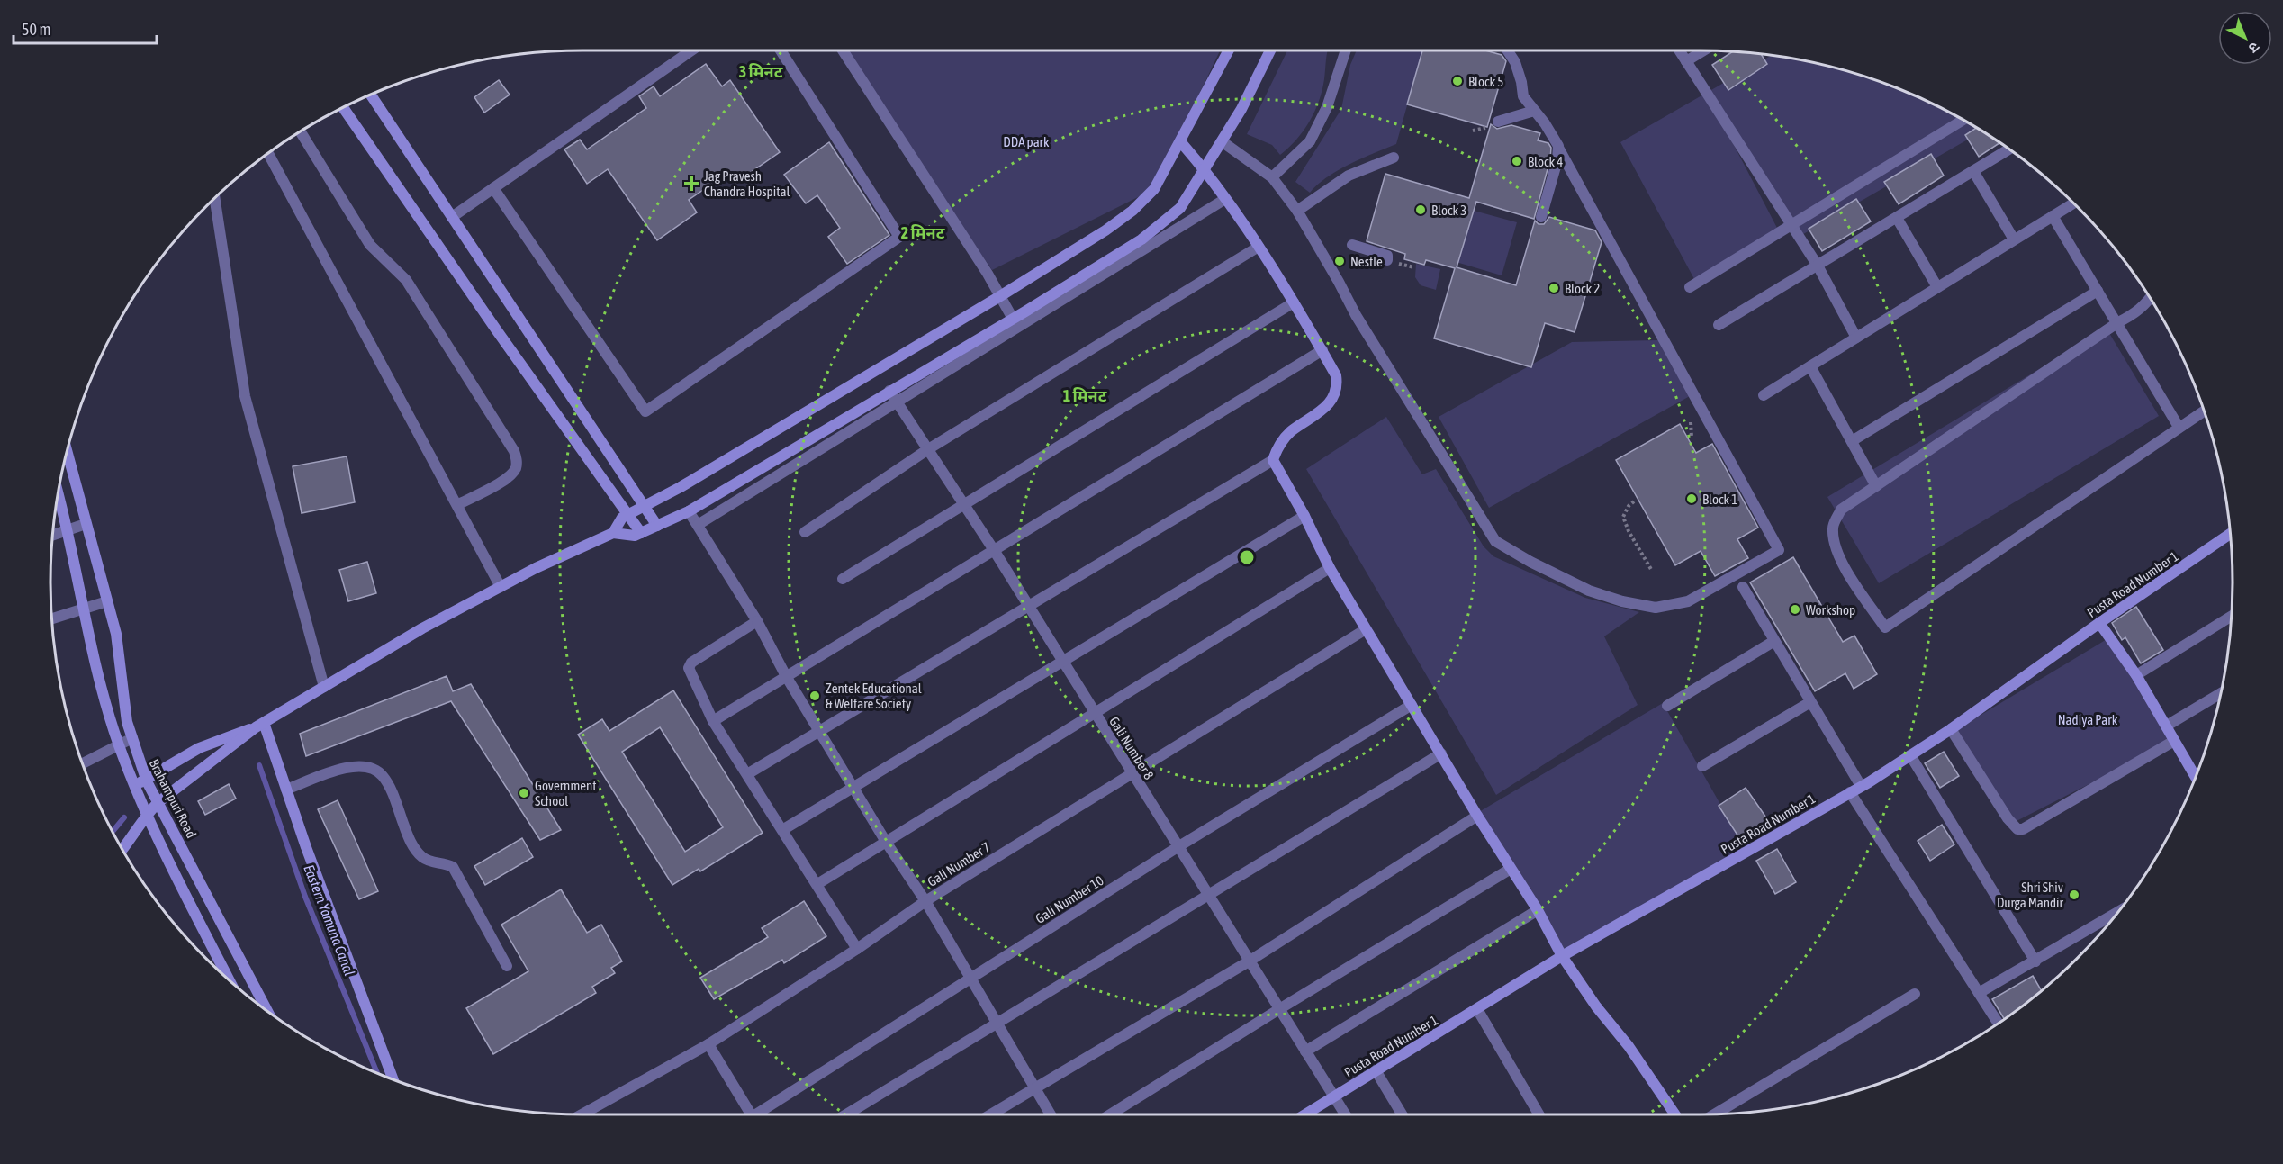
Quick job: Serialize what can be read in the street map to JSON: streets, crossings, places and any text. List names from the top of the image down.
{
  "streets": {
    "street": [
      "Pusta Road Number 1",
      "Gali Number 8",
      "Brahampuri Road",
      "Gali Number 7",
      "Gali Number 10"
    ]
  },
  "crossings": [
    ["Pusta Road Number 1", "Gali Number 8"],
    ["Gali Number 8", "Gali Number 7"],
    ["Gali Number 8", "Gali Number 10"]
  ],
  "water": ["Eastern Yamuna Canal"],
  "parks": ["DDA park", "Nadiya Park"],
  "places": {
    "other": [
      "Block 5",
      "Block 4",
      "Block 3",
      "Nestle",
      "Block 2",
      "Block 1",
      "Workshop",
      "Zentek Educational & Welfare Society",
      "Government School",
      "Shri Shiv Durga Mandir"
    ],
    "health": ["Jag Pravesh Chandra Hospital"]
  },
  "scale_bar": "50 m",
  "north": "bottom right",
  "rings": ["3 मिनट", "2 मिनट", "1 मिनट"]
}
